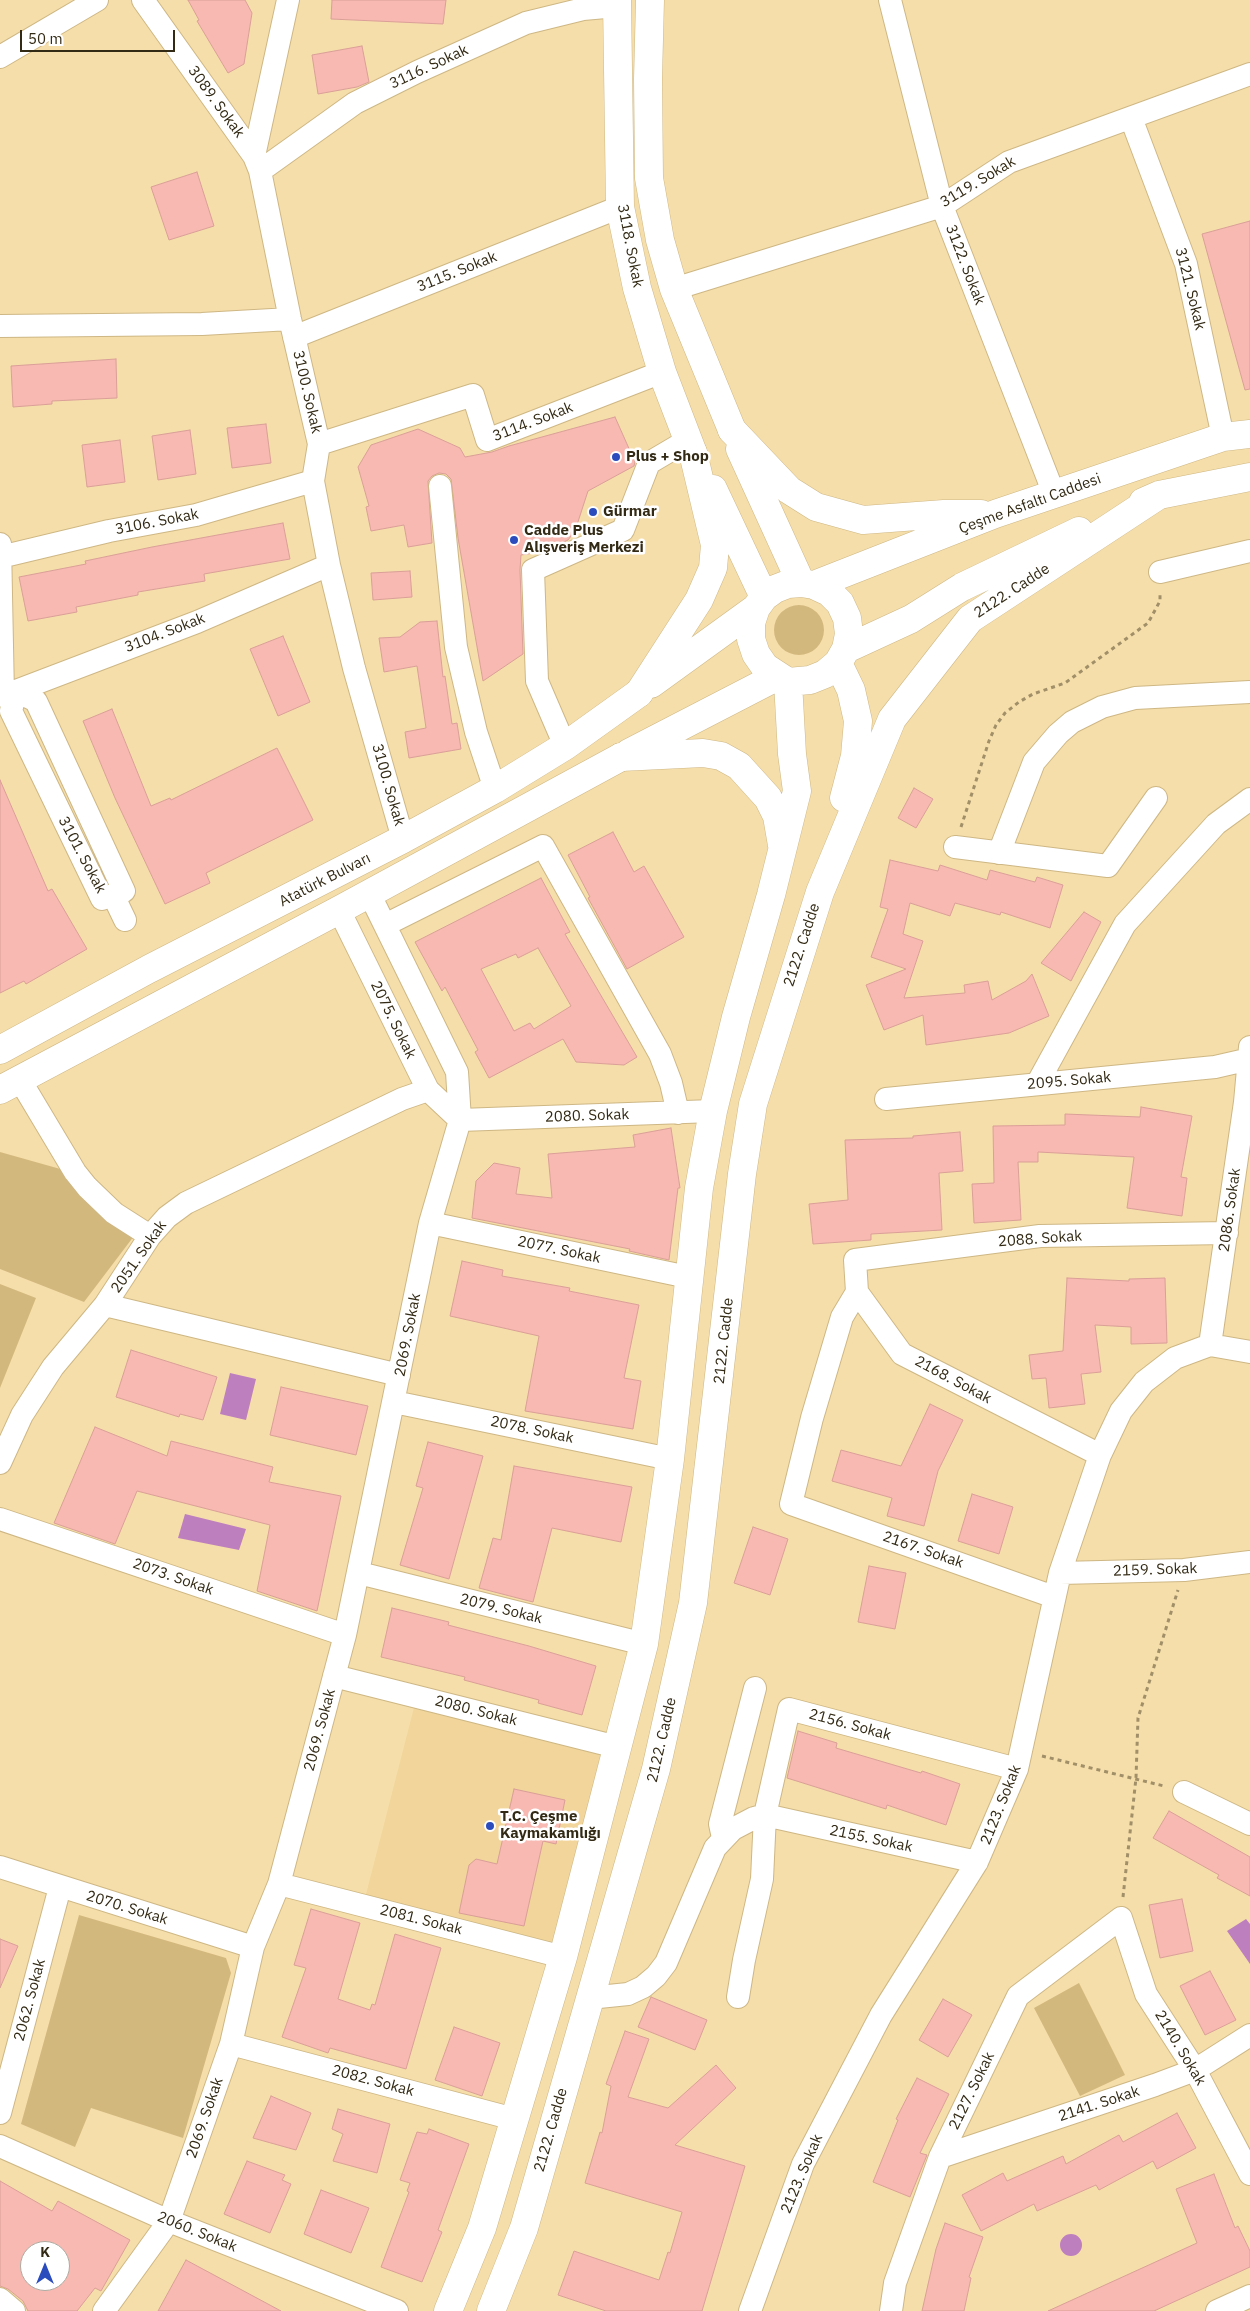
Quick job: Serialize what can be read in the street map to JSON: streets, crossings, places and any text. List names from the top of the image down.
{
  "streets": {
    "main road": [
      "3118. Sokak",
      "Çeşme Asfaltı Caddesi",
      "2122. Cadde",
      "Atatürk Bulvarı"
    ],
    "street": [
      "3116. Sokak",
      "3089. Sokak",
      "3119. Sokak",
      "3122. Sokak",
      "3115. Sokak",
      "3121. Sokak",
      "3100. Sokak",
      "3114. Sokak",
      "3106. Sokak",
      "3104. Sokak",
      "3101. Sokak",
      "2075. Sokak",
      "2095. Sokak",
      "2080. Sokak",
      "2086. Sokak",
      "2088. Sokak",
      "2077. Sokak",
      "2051. Sokak",
      "2069. Sokak",
      "2168. Sokak",
      "2078. Sokak",
      "2167. Sokak",
      "2159. Sokak",
      "2073. Sokak",
      "2079. Sokak",
      "2156. Sokak",
      "2123. Sokak",
      "2155. Sokak",
      "2070. Sokak",
      "2081. Sokak",
      "2062. Sokak",
      "2140. Sokak",
      "2082. Sokak",
      "2127. Sokak",
      "2141. Sokak",
      "2060. Sokak"
    ]
  },
  "crossings": [
    ["3116. Sokak", "3089. Sokak"],
    ["3116. Sokak", "3118. Sokak"],
    ["3116. Sokak", "3100. Sokak"],
    ["3089. Sokak", "3100. Sokak"],
    ["3119. Sokak", "3118. Sokak"],
    ["3119. Sokak", "3122. Sokak"],
    ["3119. Sokak", "3121. Sokak"],
    ["3118. Sokak", "3115. Sokak"],
    ["3118. Sokak", "3114. Sokak"],
    ["3118. Sokak", "Çeşme Asfaltı Caddesi"],
    ["3118. Sokak", "Atatürk Bulvarı"],
    ["3122. Sokak", "Çeşme Asfaltı Caddesi"],
    ["3115. Sokak", "3100. Sokak"],
    ["3121. Sokak", "Çeşme Asfaltı Caddesi"],
    ["3100. Sokak", "3114. Sokak"],
    ["3100. Sokak", "3106. Sokak"],
    ["3100. Sokak", "3104. Sokak"],
    ["3100. Sokak", "Atatürk Bulvarı"],
    ["Çeşme Asfaltı Caddesi", "Atatürk Bulvarı"],
    ["3104. Sokak", "3101. Sokak"],
    ["Atatürk Bulvarı", "2075. Sokak"],
    ["Atatürk Bulvarı", "2069. Sokak"],
    ["2075. Sokak", "2080. Sokak"],
    ["2075. Sokak", "2051. Sokak"],
    ["2075. Sokak", "2069. Sokak"],
    ["2095. Sokak", "2086. Sokak"],
    ["2080. Sokak", "2069. Sokak"],
    ["2086. Sokak", "2088. Sokak"],
    ["2086. Sokak", "2123. Sokak"],
    ["2088. Sokak", "2168. Sokak"],
    ["2088. Sokak", "2167. Sokak"],
    ["2077. Sokak", "2069. Sokak"],
    ["2069. Sokak", "2078. Sokak"],
    ["2069. Sokak", "2073. Sokak"],
    ["2069. Sokak", "2079. Sokak"],
    ["2069. Sokak", "2070. Sokak"],
    ["2069. Sokak", "2081. Sokak"],
    ["2069. Sokak", "2082. Sokak"],
    ["2069. Sokak", "2060. Sokak"],
    ["2168. Sokak", "2167. Sokak"],
    ["2168. Sokak", "2123. Sokak"],
    ["2167. Sokak", "2123. Sokak"],
    ["2159. Sokak", "2123. Sokak"],
    ["2156. Sokak", "2123. Sokak"],
    ["2156. Sokak", "2155. Sokak"],
    ["2123. Sokak", "2155. Sokak"],
    ["2070. Sokak", "2062. Sokak"],
    ["2140. Sokak", "2127. Sokak"],
    ["2140. Sokak", "2141. Sokak"],
    ["2127. Sokak", "2141. Sokak"]
  ],
  "places": [
    "Plus + Shop",
    "Gürmar",
    "Cadde Plus Alışveriş Merkezi",
    "T.C. Çeşme Kaymakamlığı"
  ],
  "scale_bar": "50 m",
  "north": "top"
}
